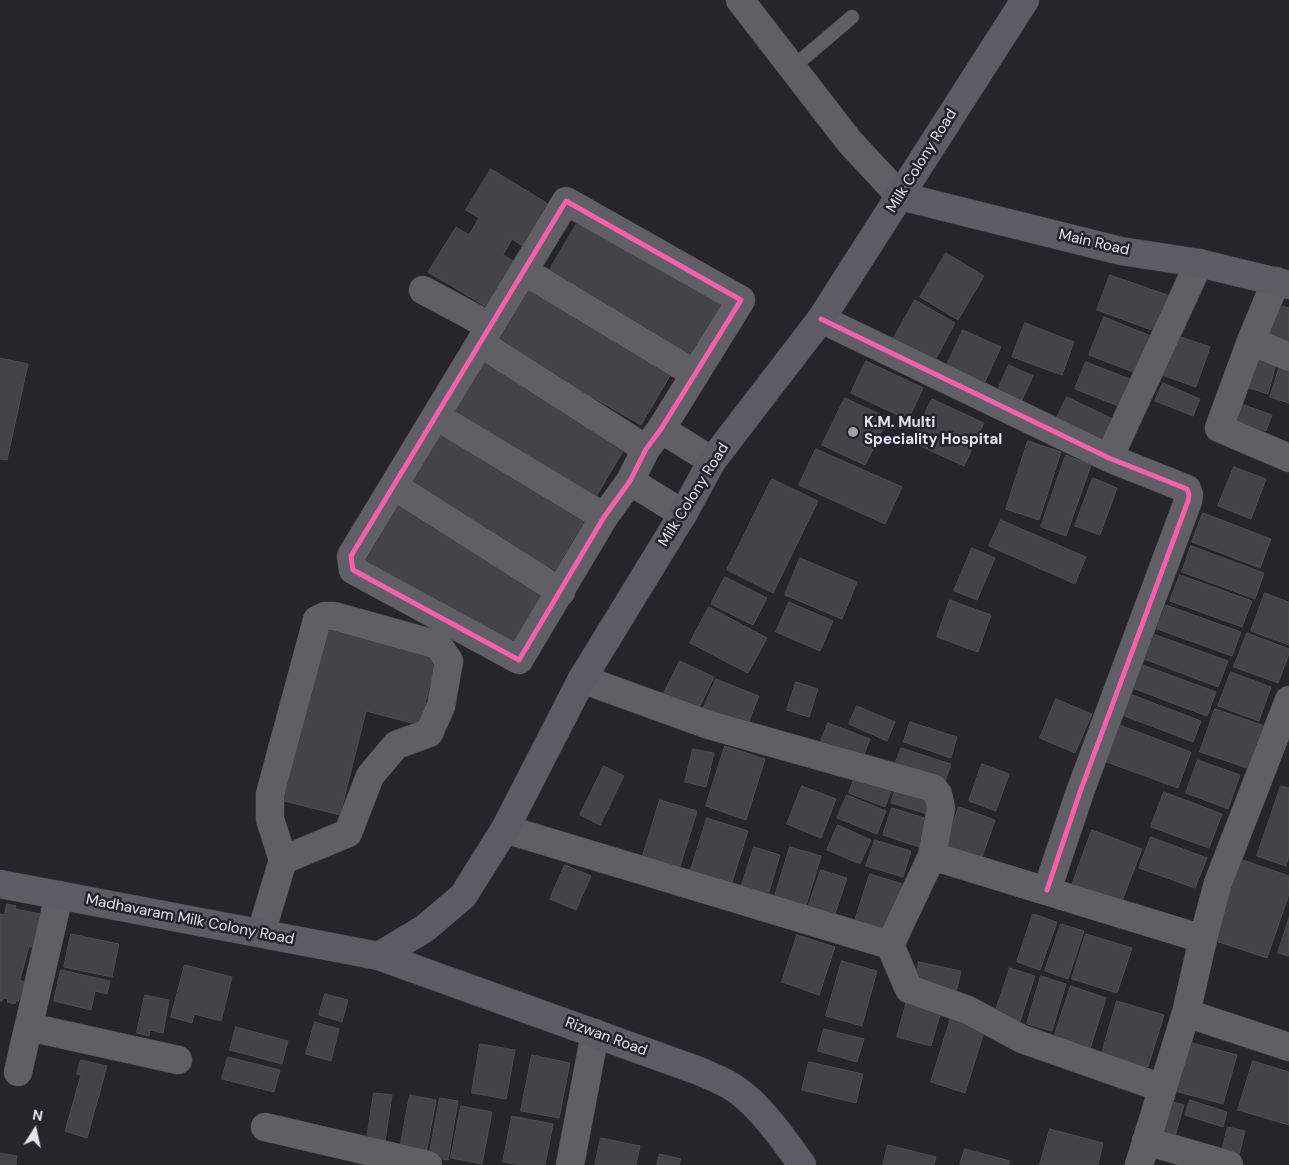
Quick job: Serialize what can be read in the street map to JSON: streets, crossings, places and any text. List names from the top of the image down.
{
  "streets": {
    "main road": [
      "Milk Colony Road",
      "Main Road",
      "Madhavaram Milk Colony Road",
      "Rizwan Road"
    ]
  },
  "crossings": [
    ["Milk Colony Road", "Main Road"],
    ["Milk Colony Road", "Madhavaram Milk Colony Road"],
    ["Milk Colony Road", "Rizwan Road"],
    ["Madhavaram Milk Colony Road", "Rizwan Road"]
  ],
  "places": ["K.M. Multi Speciality Hospital"],
  "north": "top"
}
